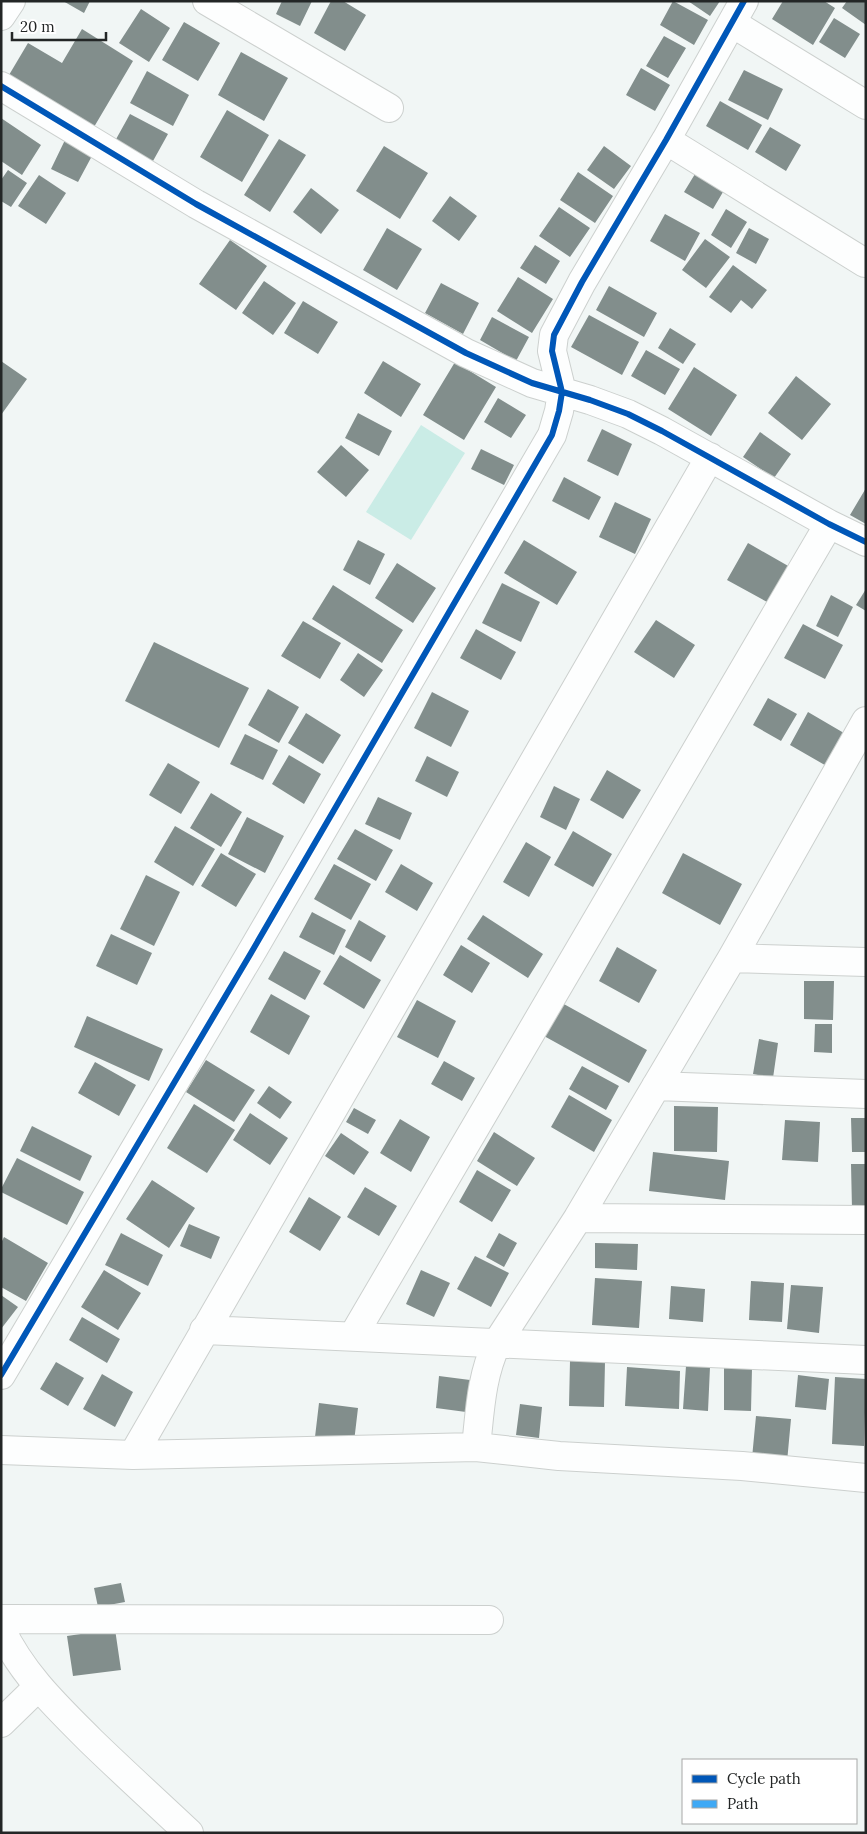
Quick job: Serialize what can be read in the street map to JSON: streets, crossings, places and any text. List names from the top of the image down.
{
  "legend": ["Cycle path", "Path"],
  "scale_bar": "20 m"
}
